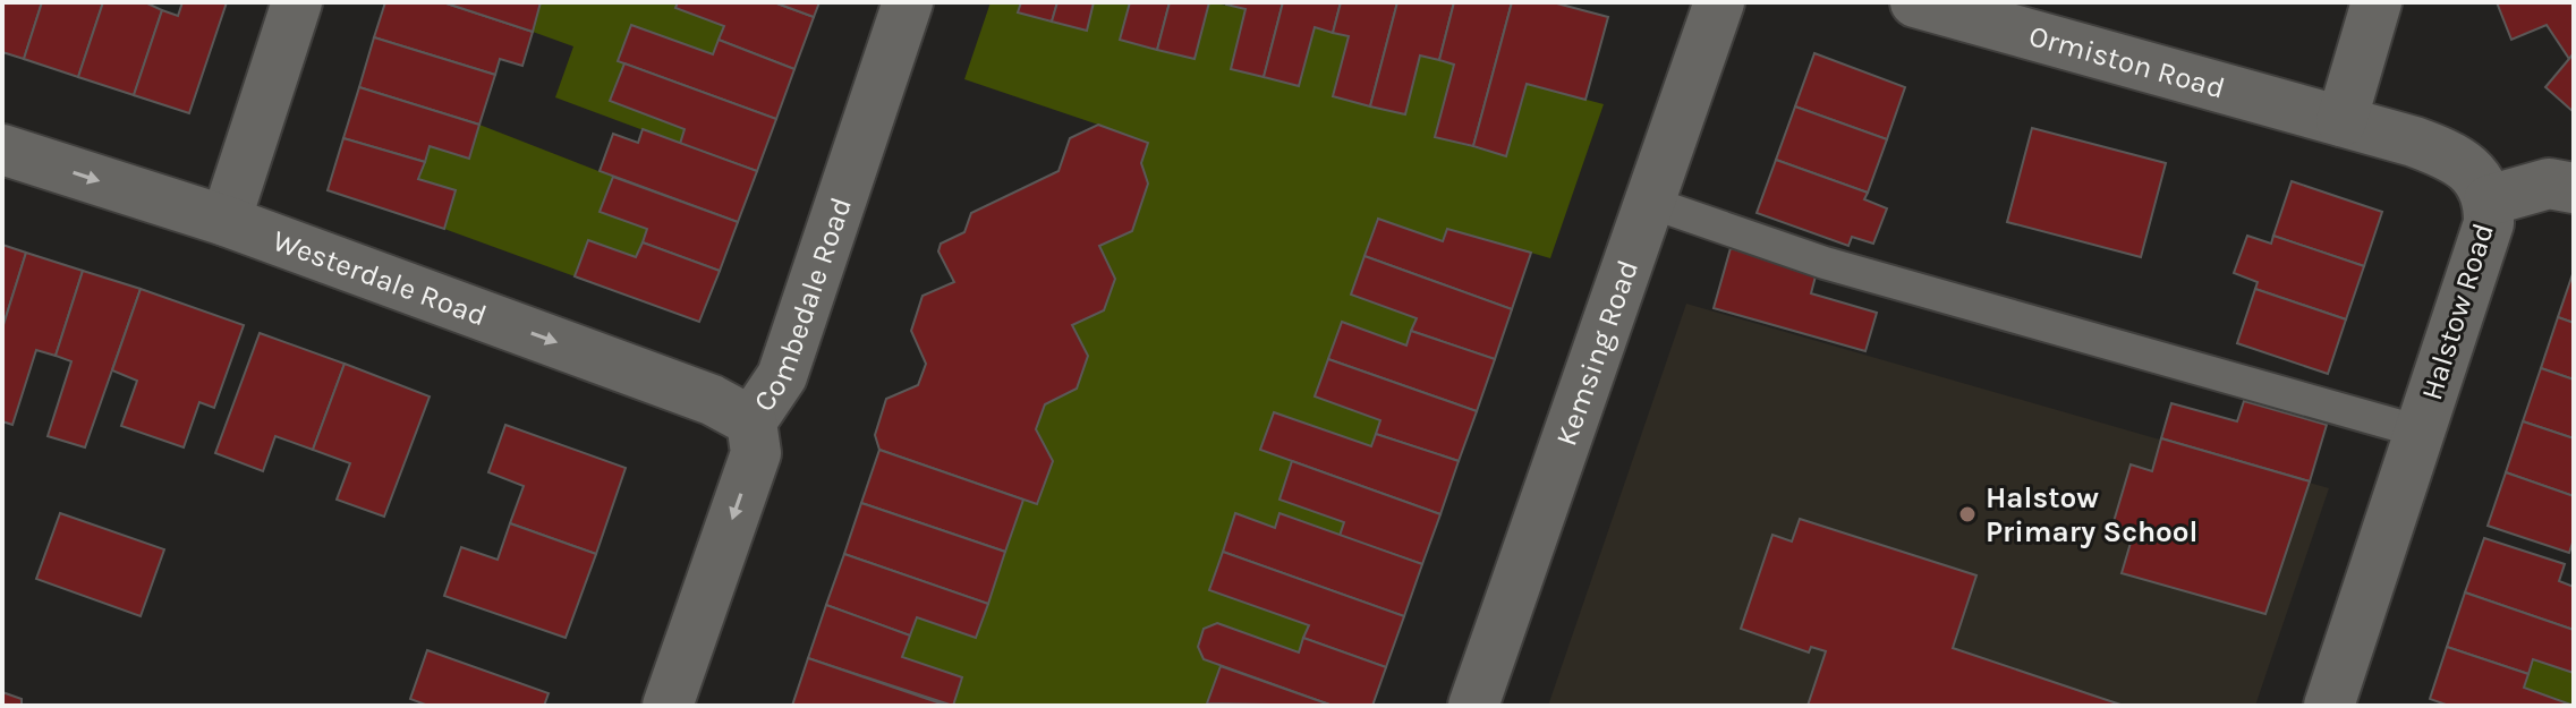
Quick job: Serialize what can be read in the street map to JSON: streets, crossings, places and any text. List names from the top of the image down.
{
  "streets": {
    "street": [
      "Ormiston Road",
      "Westerdale Road",
      "Combedale Road",
      "Halstow Road",
      "Kemsing Road"
    ]
  },
  "crossings": [
    ["Ormiston Road", "Halstow Road"],
    ["Westerdale Road", "Combedale Road"]
  ],
  "one_way": ["Westerdale Road", "Combedale Road"],
  "places": ["Halstow Primary School"]
}
